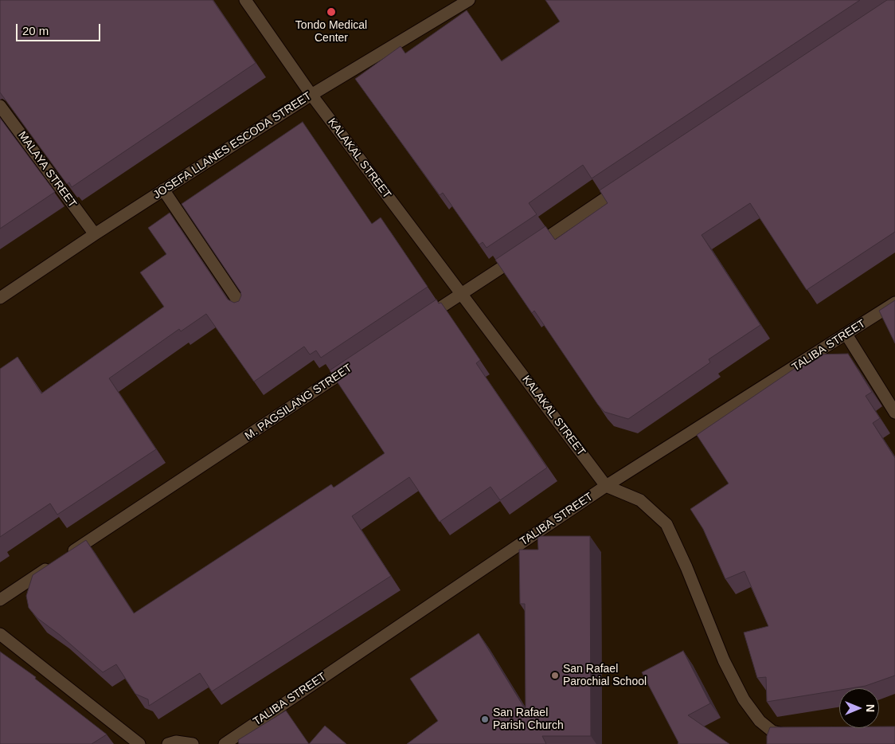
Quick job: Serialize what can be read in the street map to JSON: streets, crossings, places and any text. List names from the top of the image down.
{
  "streets": {
    "street": [
      "JOSEFA LLANES ESCODA STREET",
      "KALAKAL STREET",
      "MALAYA STREET",
      "TALIBA STREET",
      "M. PAGSILANG STREET"
    ]
  },
  "crossings": [
    ["JOSEFA LLANES ESCODA STREET", "KALAKAL STREET"],
    ["JOSEFA LLANES ESCODA STREET", "MALAYA STREET"],
    ["KALAKAL STREET", "TALIBA STREET"]
  ],
  "places": ["Tondo Medical Center", "San Rafael Parochial School", "San Rafael Parish Church"],
  "scale_bar": "20 m",
  "north": "right"
}
